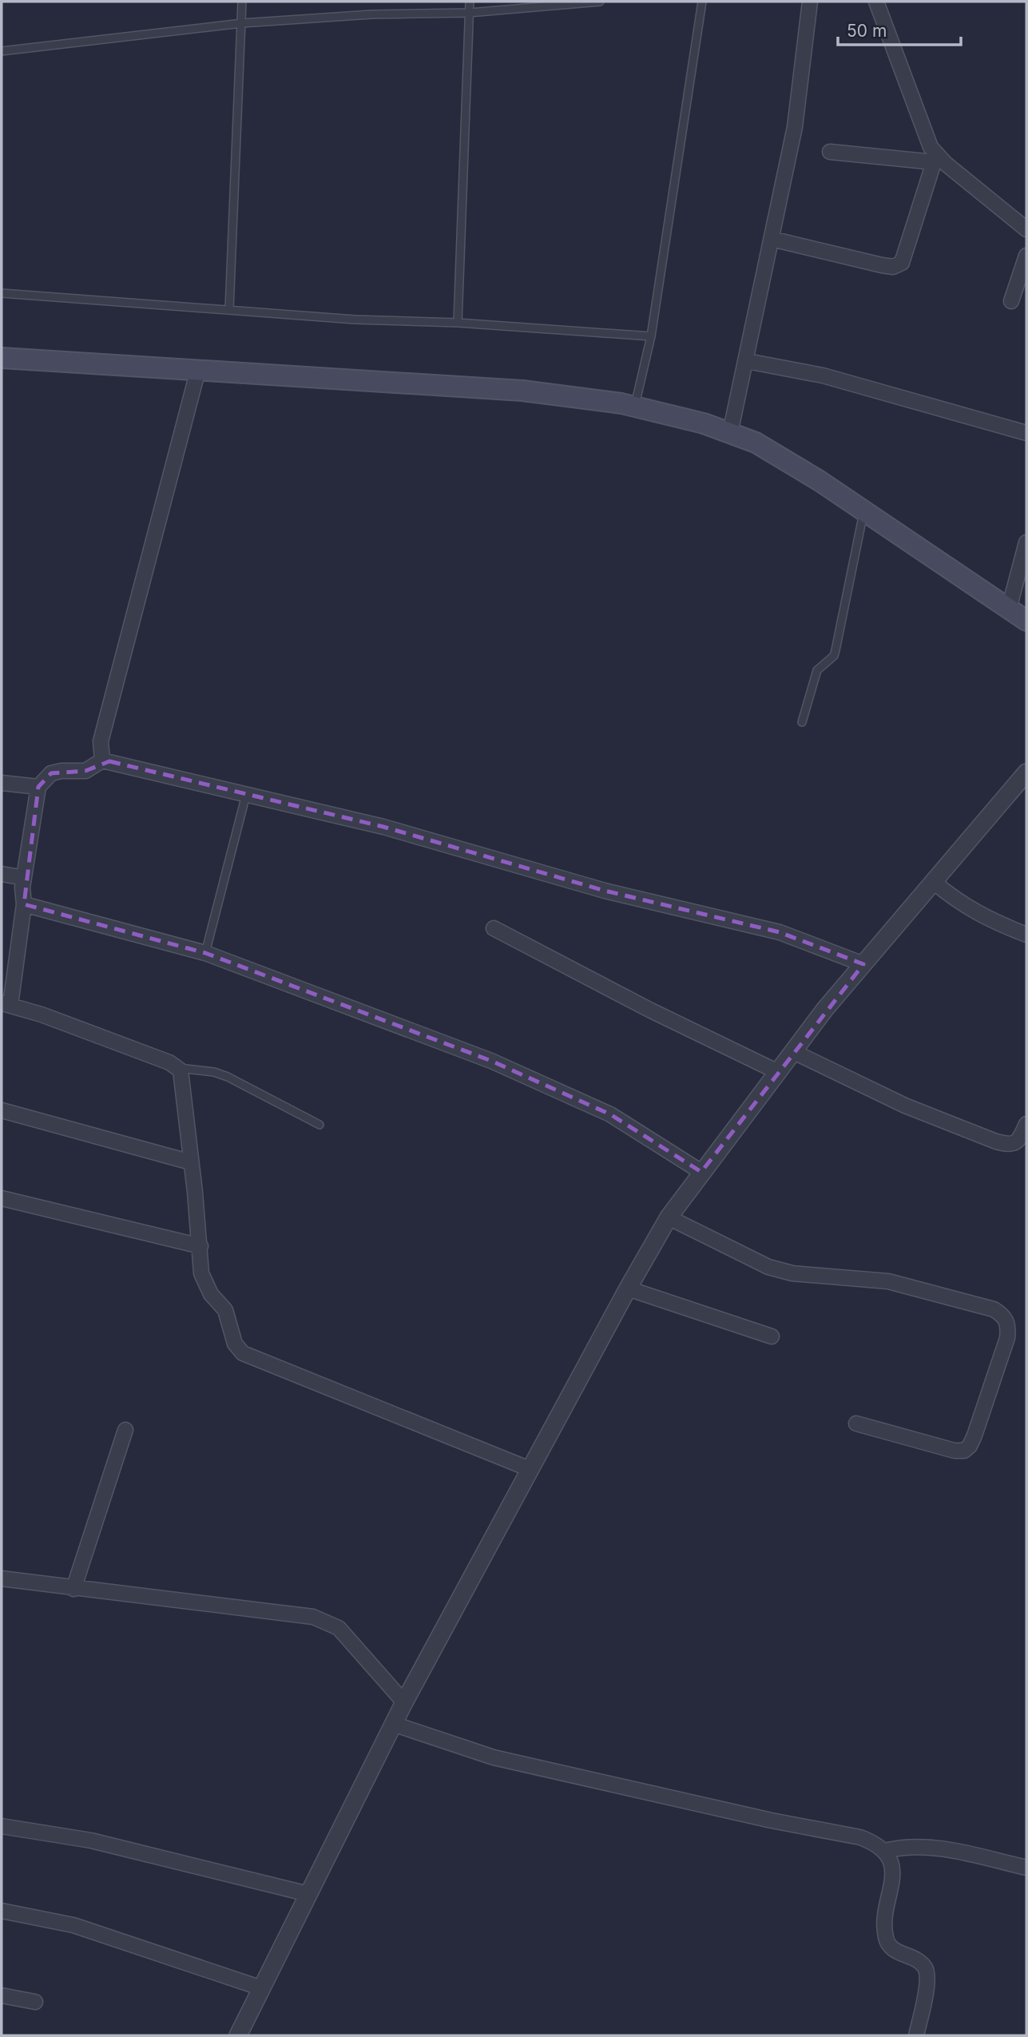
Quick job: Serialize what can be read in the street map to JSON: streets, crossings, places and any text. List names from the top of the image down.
{
  "scale_bar": "50 m"
}
